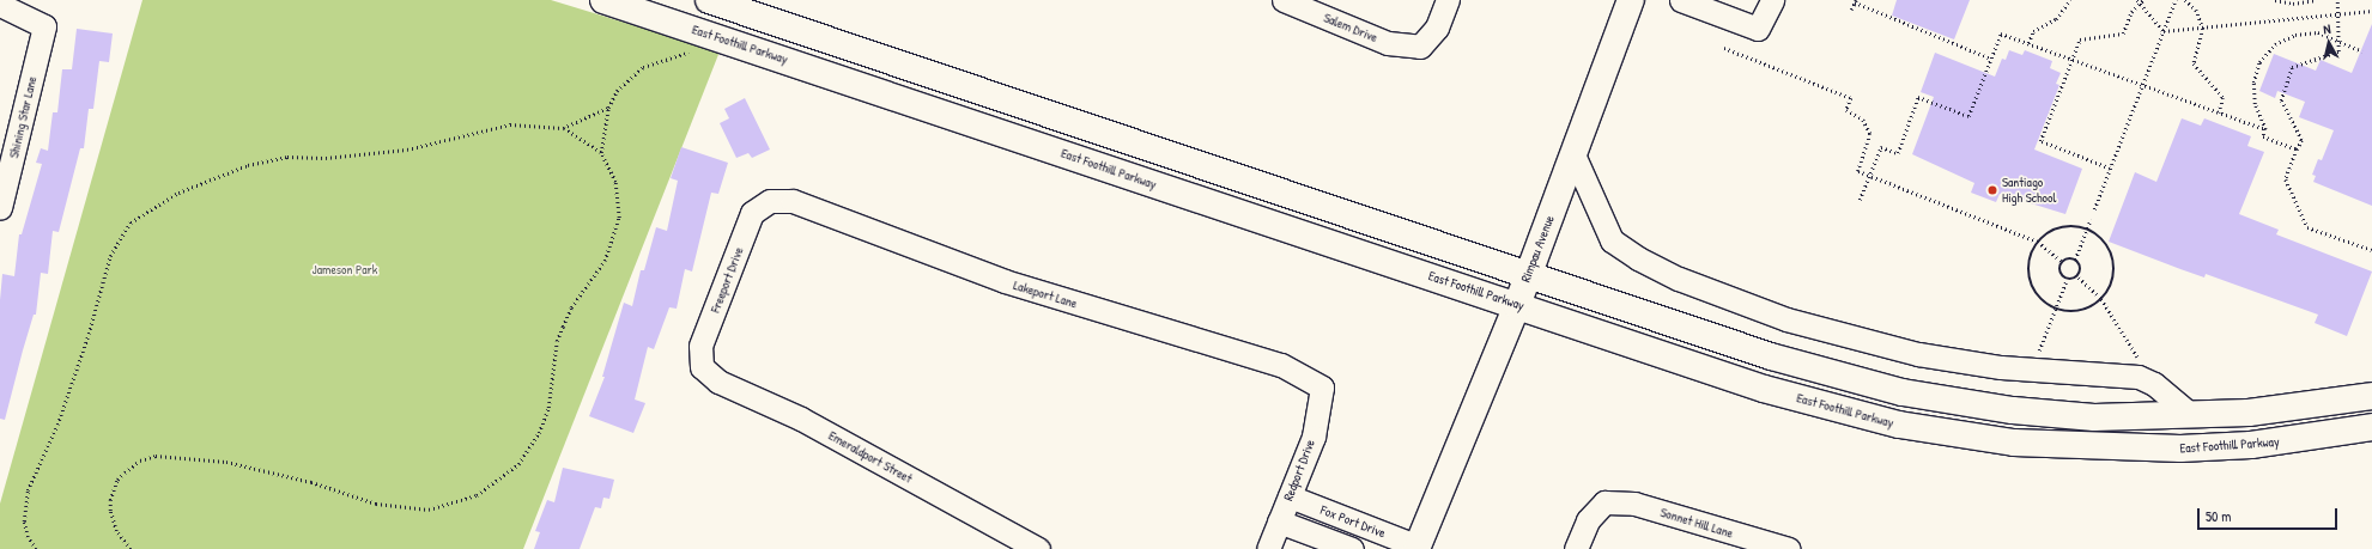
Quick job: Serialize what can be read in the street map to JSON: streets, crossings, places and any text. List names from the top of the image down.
{
  "streets": {
    "main road": ["East Foothill Parkway", "Rimpau Avenue"],
    "street": [
      "Salem Drive",
      "Shining Star Lane",
      "Freeport Drive",
      "Lakeport Lane",
      "Emeraldport Street",
      "Redport Drive",
      "Fox Port Drive",
      "Sonnet Hill Lane"
    ]
  },
  "crossings": [
    ["East Foothill Parkway", "Rimpau Avenue"],
    ["Rimpau Avenue", "Fox Port Drive"],
    ["Freeport Drive", "Lakeport Lane"],
    ["Freeport Drive", "Emeraldport Street"],
    ["Lakeport Lane", "Redport Drive"],
    ["Redport Drive", "Fox Port Drive"]
  ],
  "parks": ["Jameson Park"],
  "places": ["Santiago High School"],
  "scale_bar": "50 m",
  "north": "top"
}
